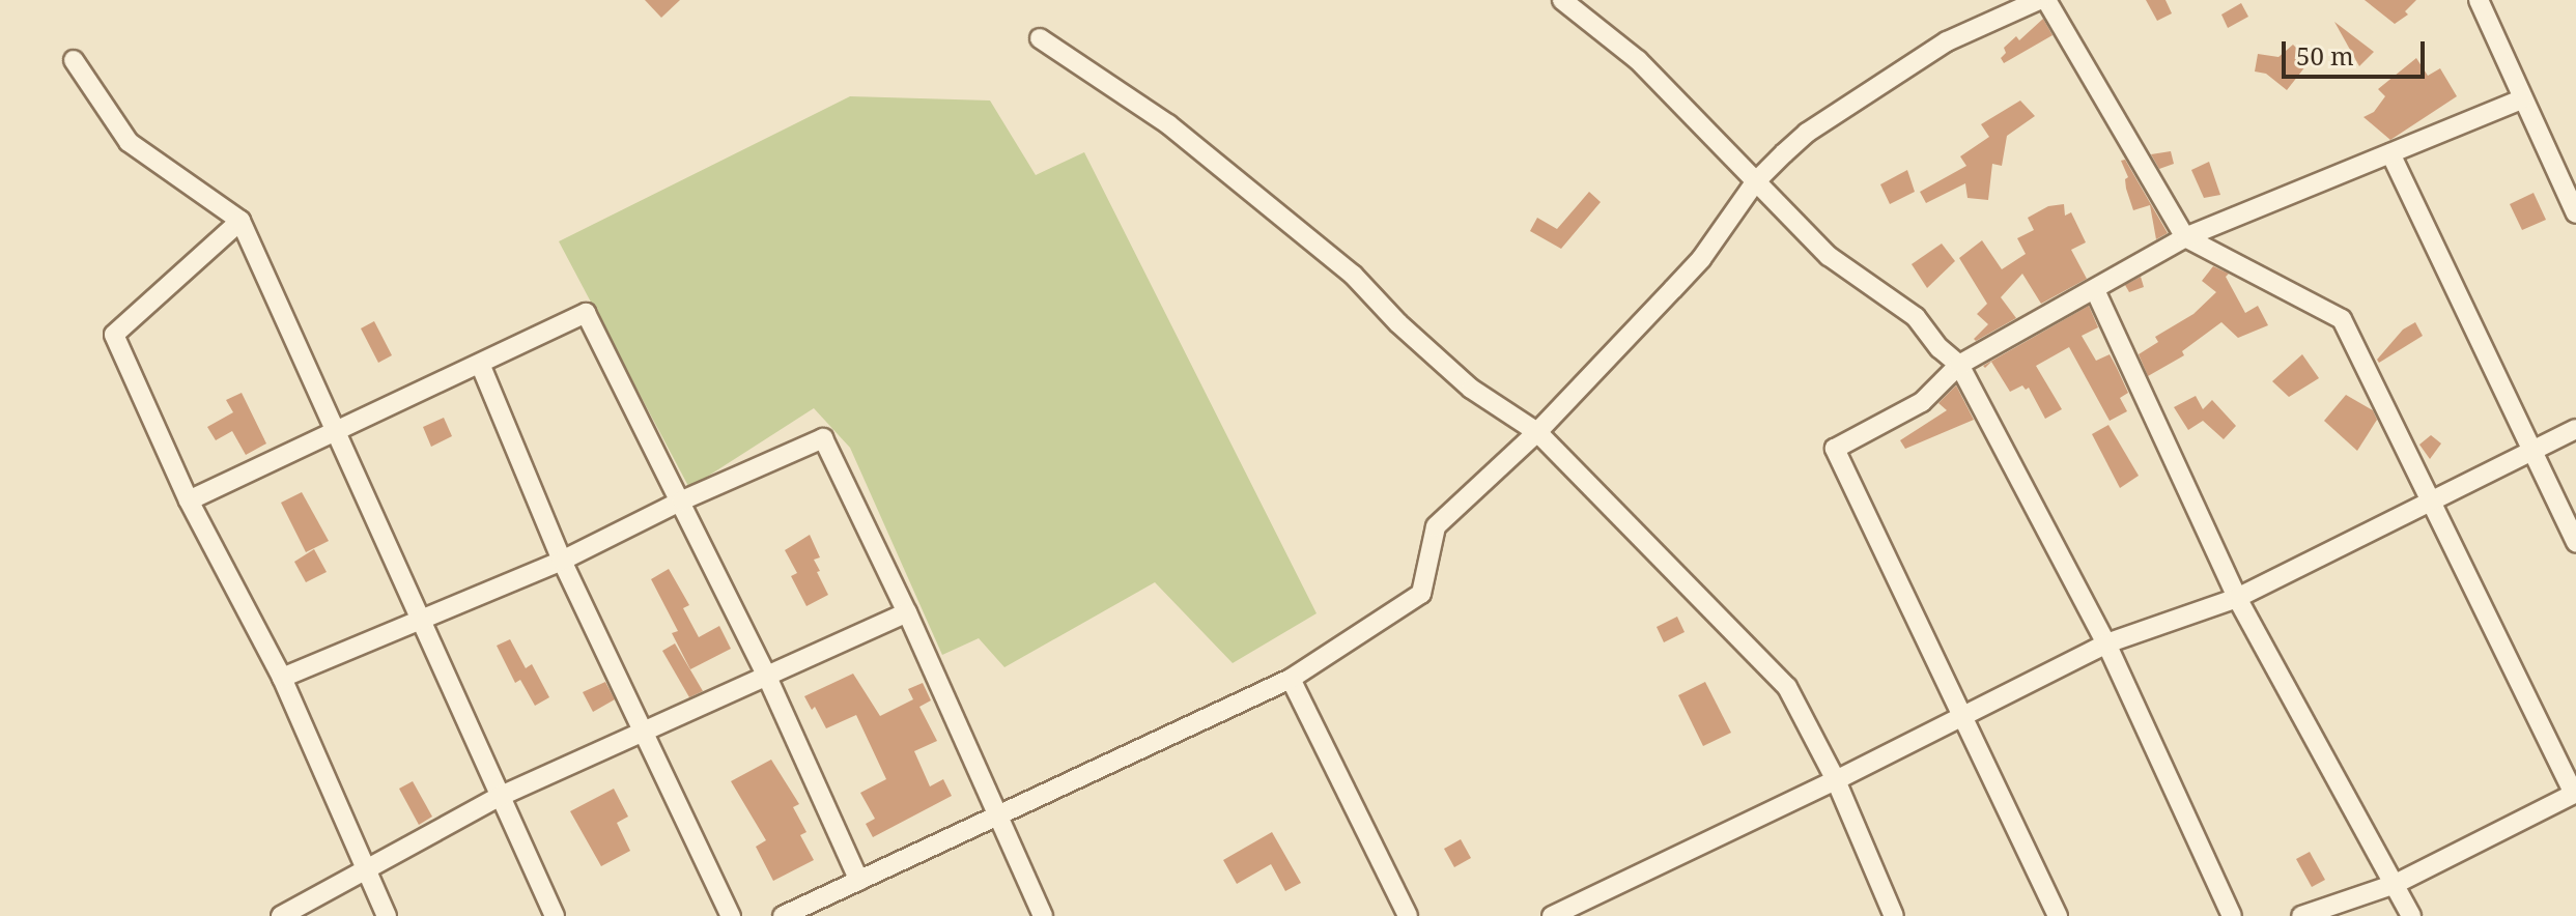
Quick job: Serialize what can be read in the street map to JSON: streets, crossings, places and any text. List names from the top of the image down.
{
  "scale_bar": "50 m"
}
